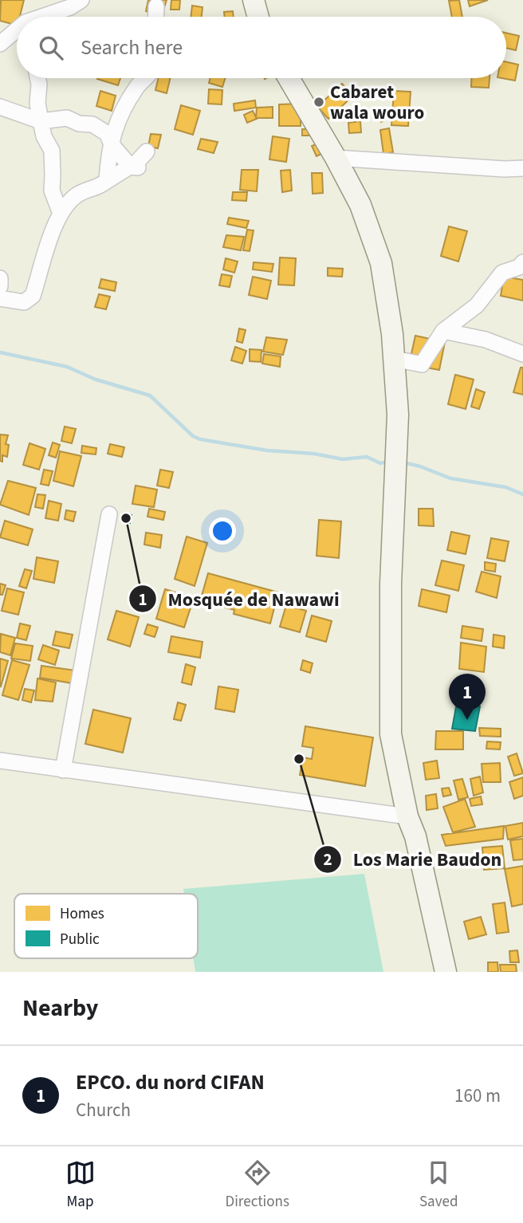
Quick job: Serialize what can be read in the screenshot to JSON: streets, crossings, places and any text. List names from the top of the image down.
{
  "places": ["Cabaret wala wouro", "Mosquée de Nawawi", "Los Marie Baudon"],
  "legend": ["Homes", "Public"],
  "page": {
    "search": "Search here",
    "pins": "1",
    "heading": "Nearby",
    "list": [
      {
        "mark": "1",
        "name": "EPCO. du nord CIFAN",
        "note": "Church",
        "value": "160 m"
      }
    ],
    "nav": ["Map", "Directions", "Saved"]
  }
}
